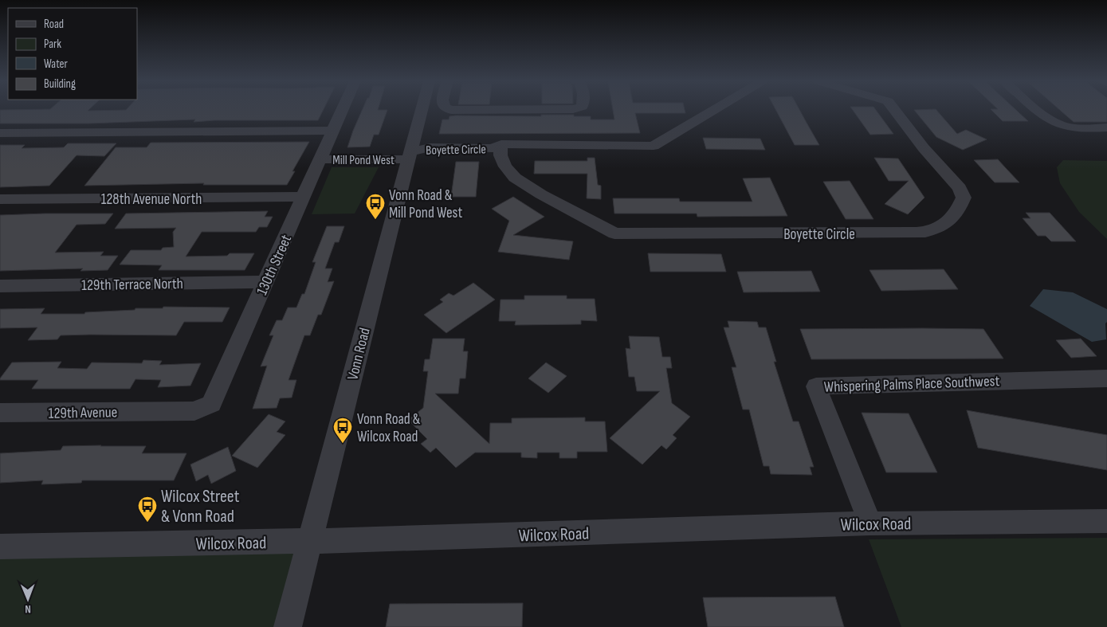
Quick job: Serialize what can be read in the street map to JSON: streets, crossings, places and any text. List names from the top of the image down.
{
  "streets": {
    "street": [
      "Boyette Circle",
      "Mill Pond West",
      "128th Avenue North",
      "130th Street",
      "129th Terrace North",
      "Vonn Road",
      "Whispering Palms Place Southwest",
      "129th Avenue",
      "Wilcox Road"
    ]
  },
  "crossings": [
    ["Boyette Circle", "Mill Pond West"],
    ["Boyette Circle", "Vonn Road"],
    ["Mill Pond West", "130th Street"],
    ["Mill Pond West", "Vonn Road"],
    ["128th Avenue North", "130th Street"],
    ["130th Street", "129th Terrace North"],
    ["130th Street", "129th Avenue"],
    ["Vonn Road", "Wilcox Road"],
    ["Whispering Palms Place Southwest", "Wilcox Road"]
  ],
  "places": {
    "bus stop": ["Vonn Road & Mill Pond West", "Vonn Road & Wilcox Road", "Wilcox Street & Vonn Road"]
  },
  "legend": [
    "Road",
    "Park",
    "Water",
    "Building"
  ],
  "north": "bottom"
}
